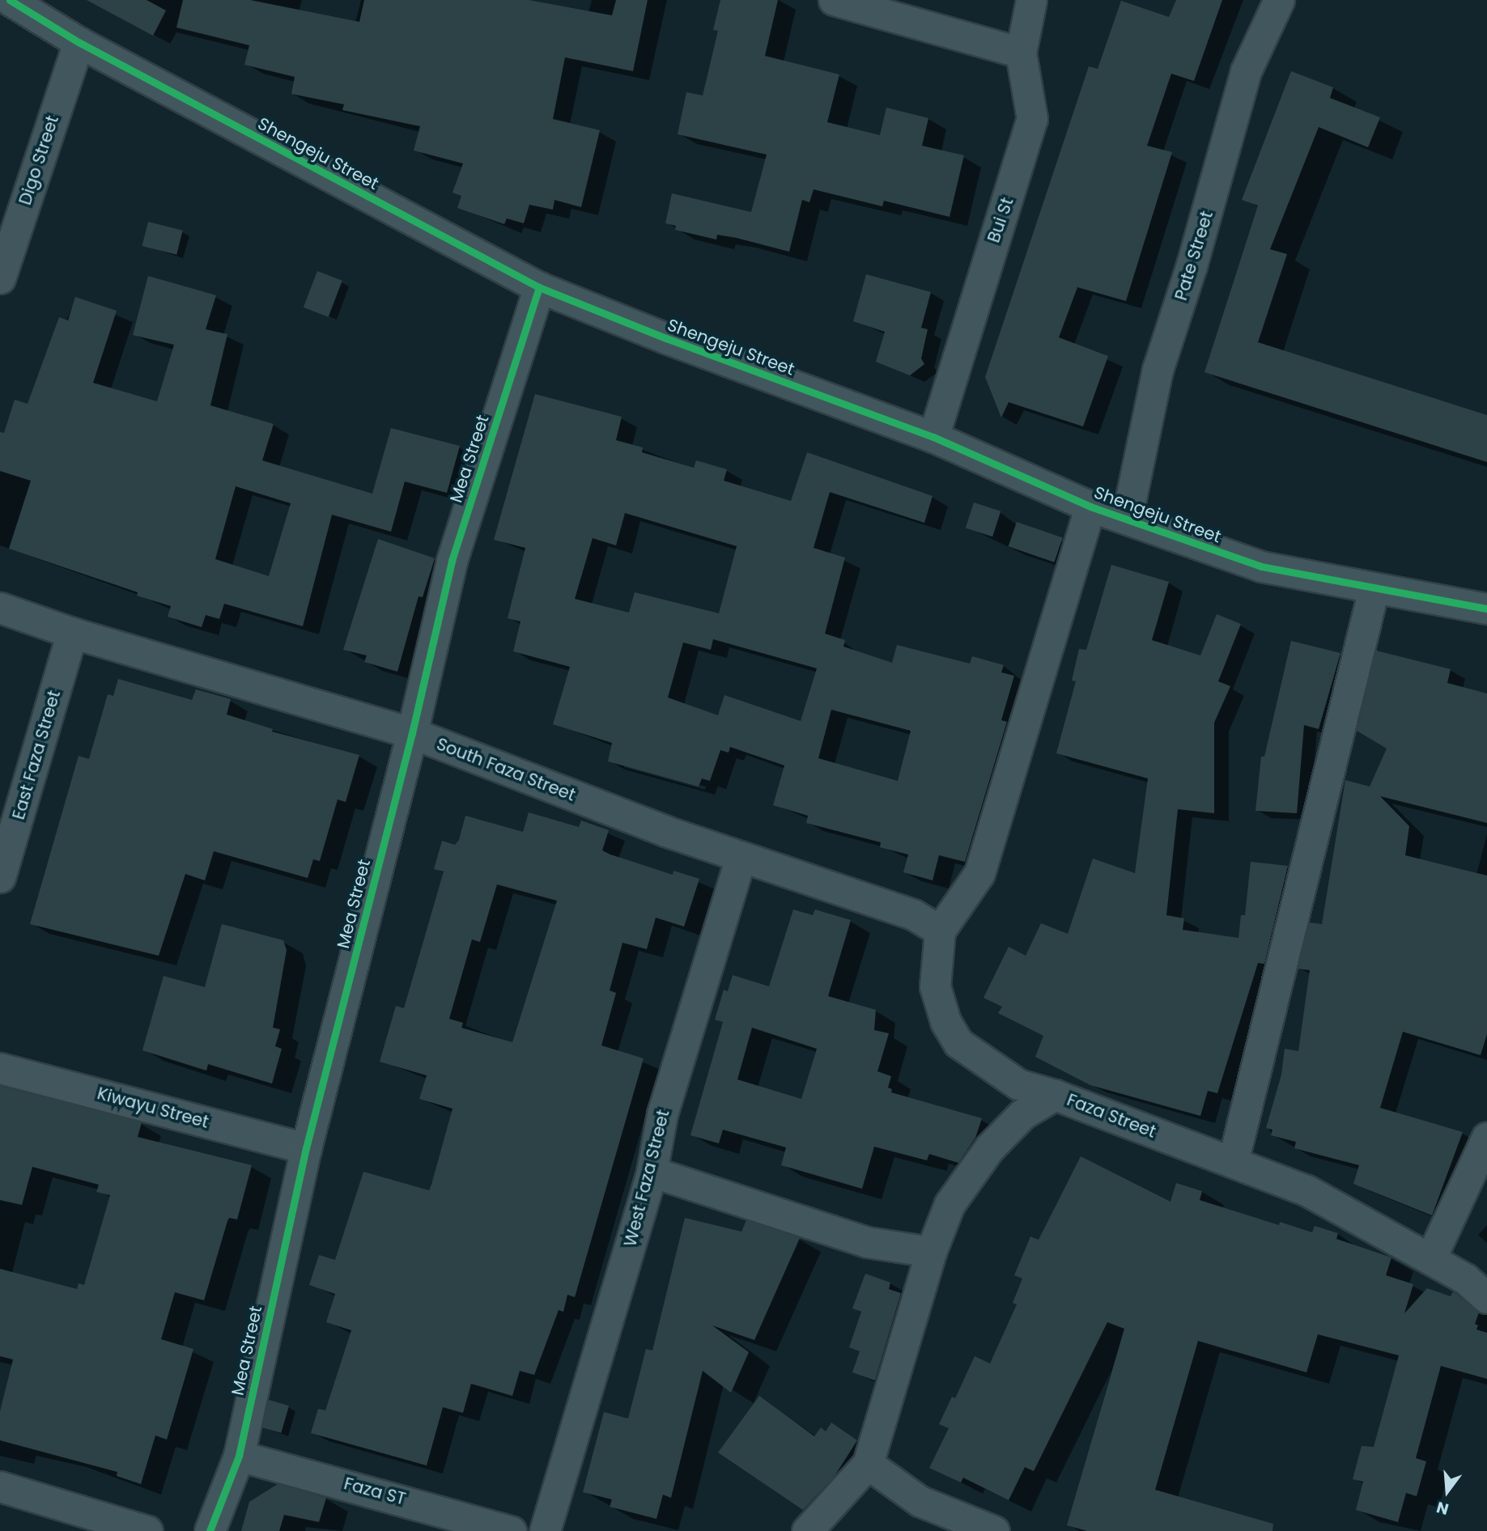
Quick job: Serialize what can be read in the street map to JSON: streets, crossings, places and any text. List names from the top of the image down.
{
  "streets": {
    "street": [
      "Shengeju Street",
      "Digo Street",
      "Bui St",
      "Pate Street",
      "Mea Street",
      "East Faza Street",
      "South Faza Street",
      "Kiwayu Street",
      "Faza Street",
      "West Faza Street",
      "Faza ST"
    ]
  },
  "crossings": [
    ["Shengeju Street", "Digo Street"],
    ["Shengeju Street", "Bui St"],
    ["Shengeju Street", "Pate Street"],
    ["Shengeju Street", "Mea Street"],
    ["Mea Street", "South Faza Street"],
    ["Mea Street", "Kiwayu Street"],
    ["Mea Street", "Faza ST"],
    ["East Faza Street", "South Faza Street"],
    ["South Faza Street", "West Faza Street"]
  ],
  "north": "bottom"
}
